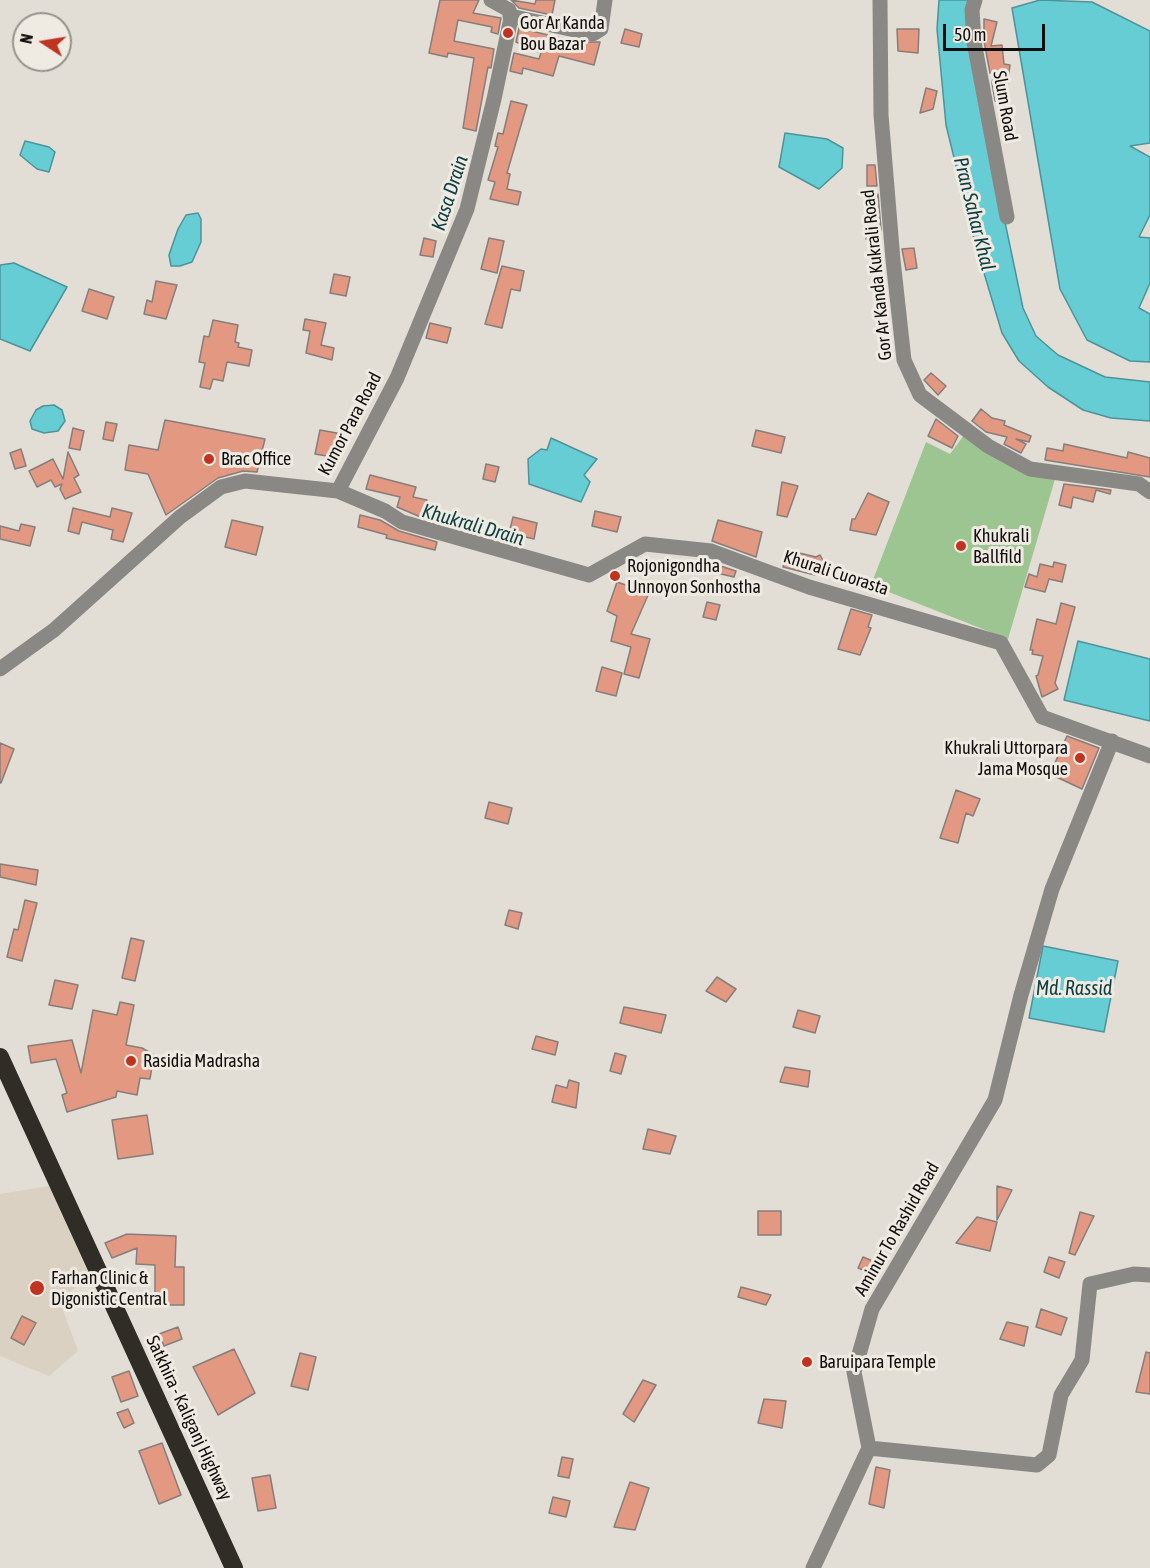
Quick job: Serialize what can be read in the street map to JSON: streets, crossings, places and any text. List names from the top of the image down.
{
  "streets": {
    "highway": ["Satkhira - Kaliganj Highway"],
    "street": [
      "Slum Road",
      "Gor Ar Kanda Kukrali Road",
      "Kumor Para Road",
      "Khurali Cuorasta",
      "Aminur To Rashid Road"
    ]
  },
  "crossings": [
    ["Kumor Para Road", "Khurali Cuorasta"],
    ["Khurali Cuorasta", "Aminur To Rashid Road"]
  ],
  "water": [
    "Kasa Drain",
    "Pran Sahar Khal",
    "Khukrali Drain",
    "Md. Rassid"
  ],
  "places": [
    "Gor Ar Kanda Bou Bazar",
    "Brac Office",
    "Khukrali Ballfild",
    "Rojonigondha Unnoyon Sonhostha",
    "Khukrali Uttorpara Jama Mosque",
    "Rasidia Madrasha",
    "Farhan Clinic & Digonistic Central",
    "Baruipara Temple"
  ],
  "scale_bar": "50 m",
  "north": "left"
}
